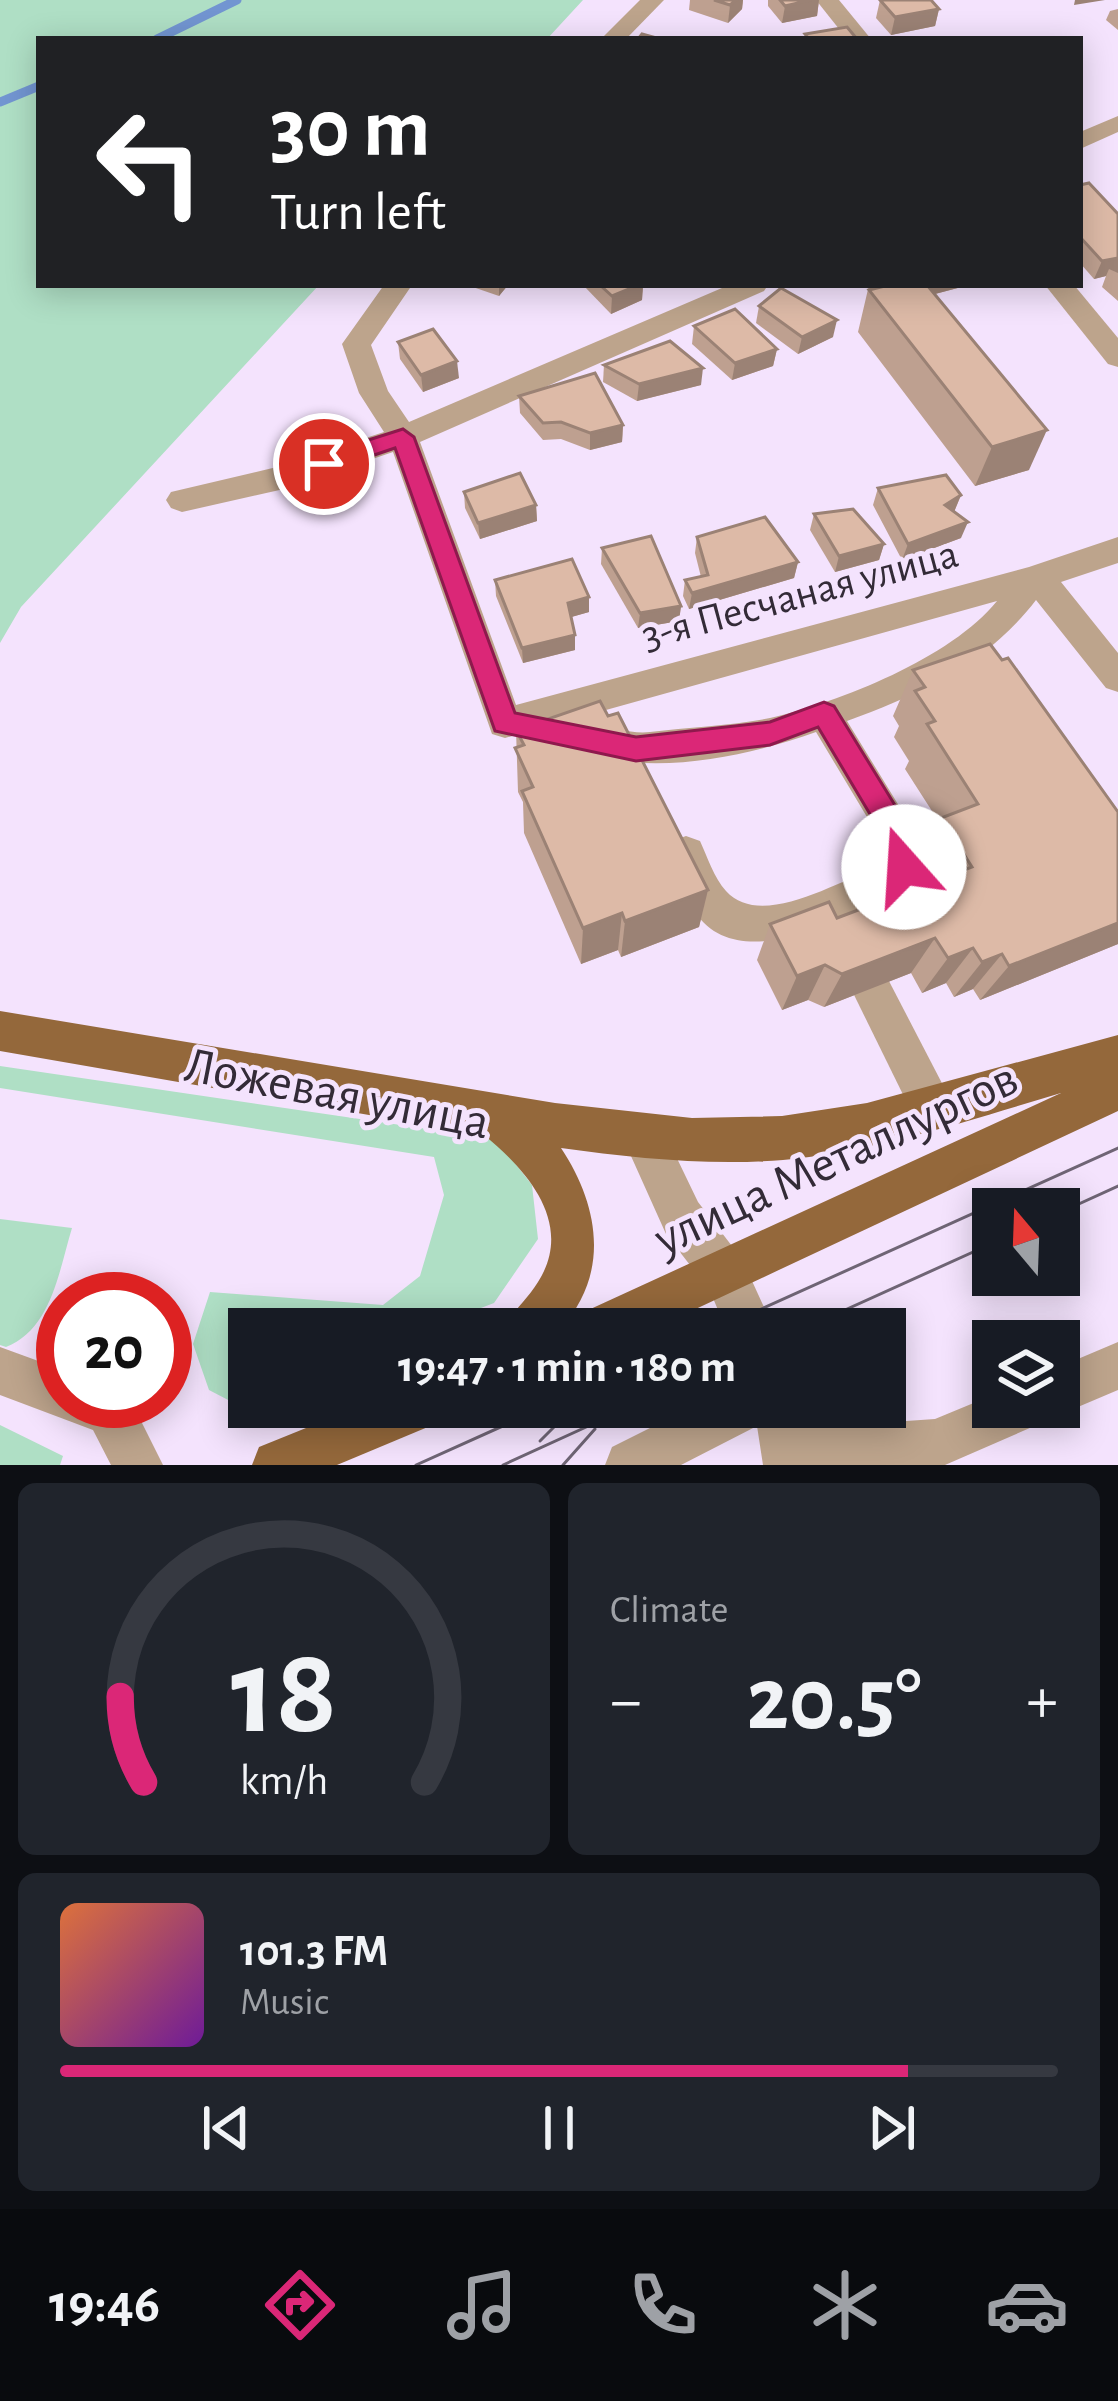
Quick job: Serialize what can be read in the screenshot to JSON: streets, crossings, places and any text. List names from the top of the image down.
{
  "streets": {
    "main road": ["Ложевая улица", "улица Металлургов"],
    "street": ["3-я Песчаная улица"]
  },
  "crossings": [
    ["Ложевая улица", "улица Металлургов"]
  ],
  "north": "top",
  "page": {
    "turn": ["30 m", "Turn left"],
    "limit": "20",
    "trip": "19:47 · 1 min · 180 m",
    "tile": "Climate",
    "heat": ["−", "20.5°", "+"],
    "song": ["101.3 FM", "Music"],
    "tabs": "19:46",
    "gauge": ["18", "km/h"]
  }
}
